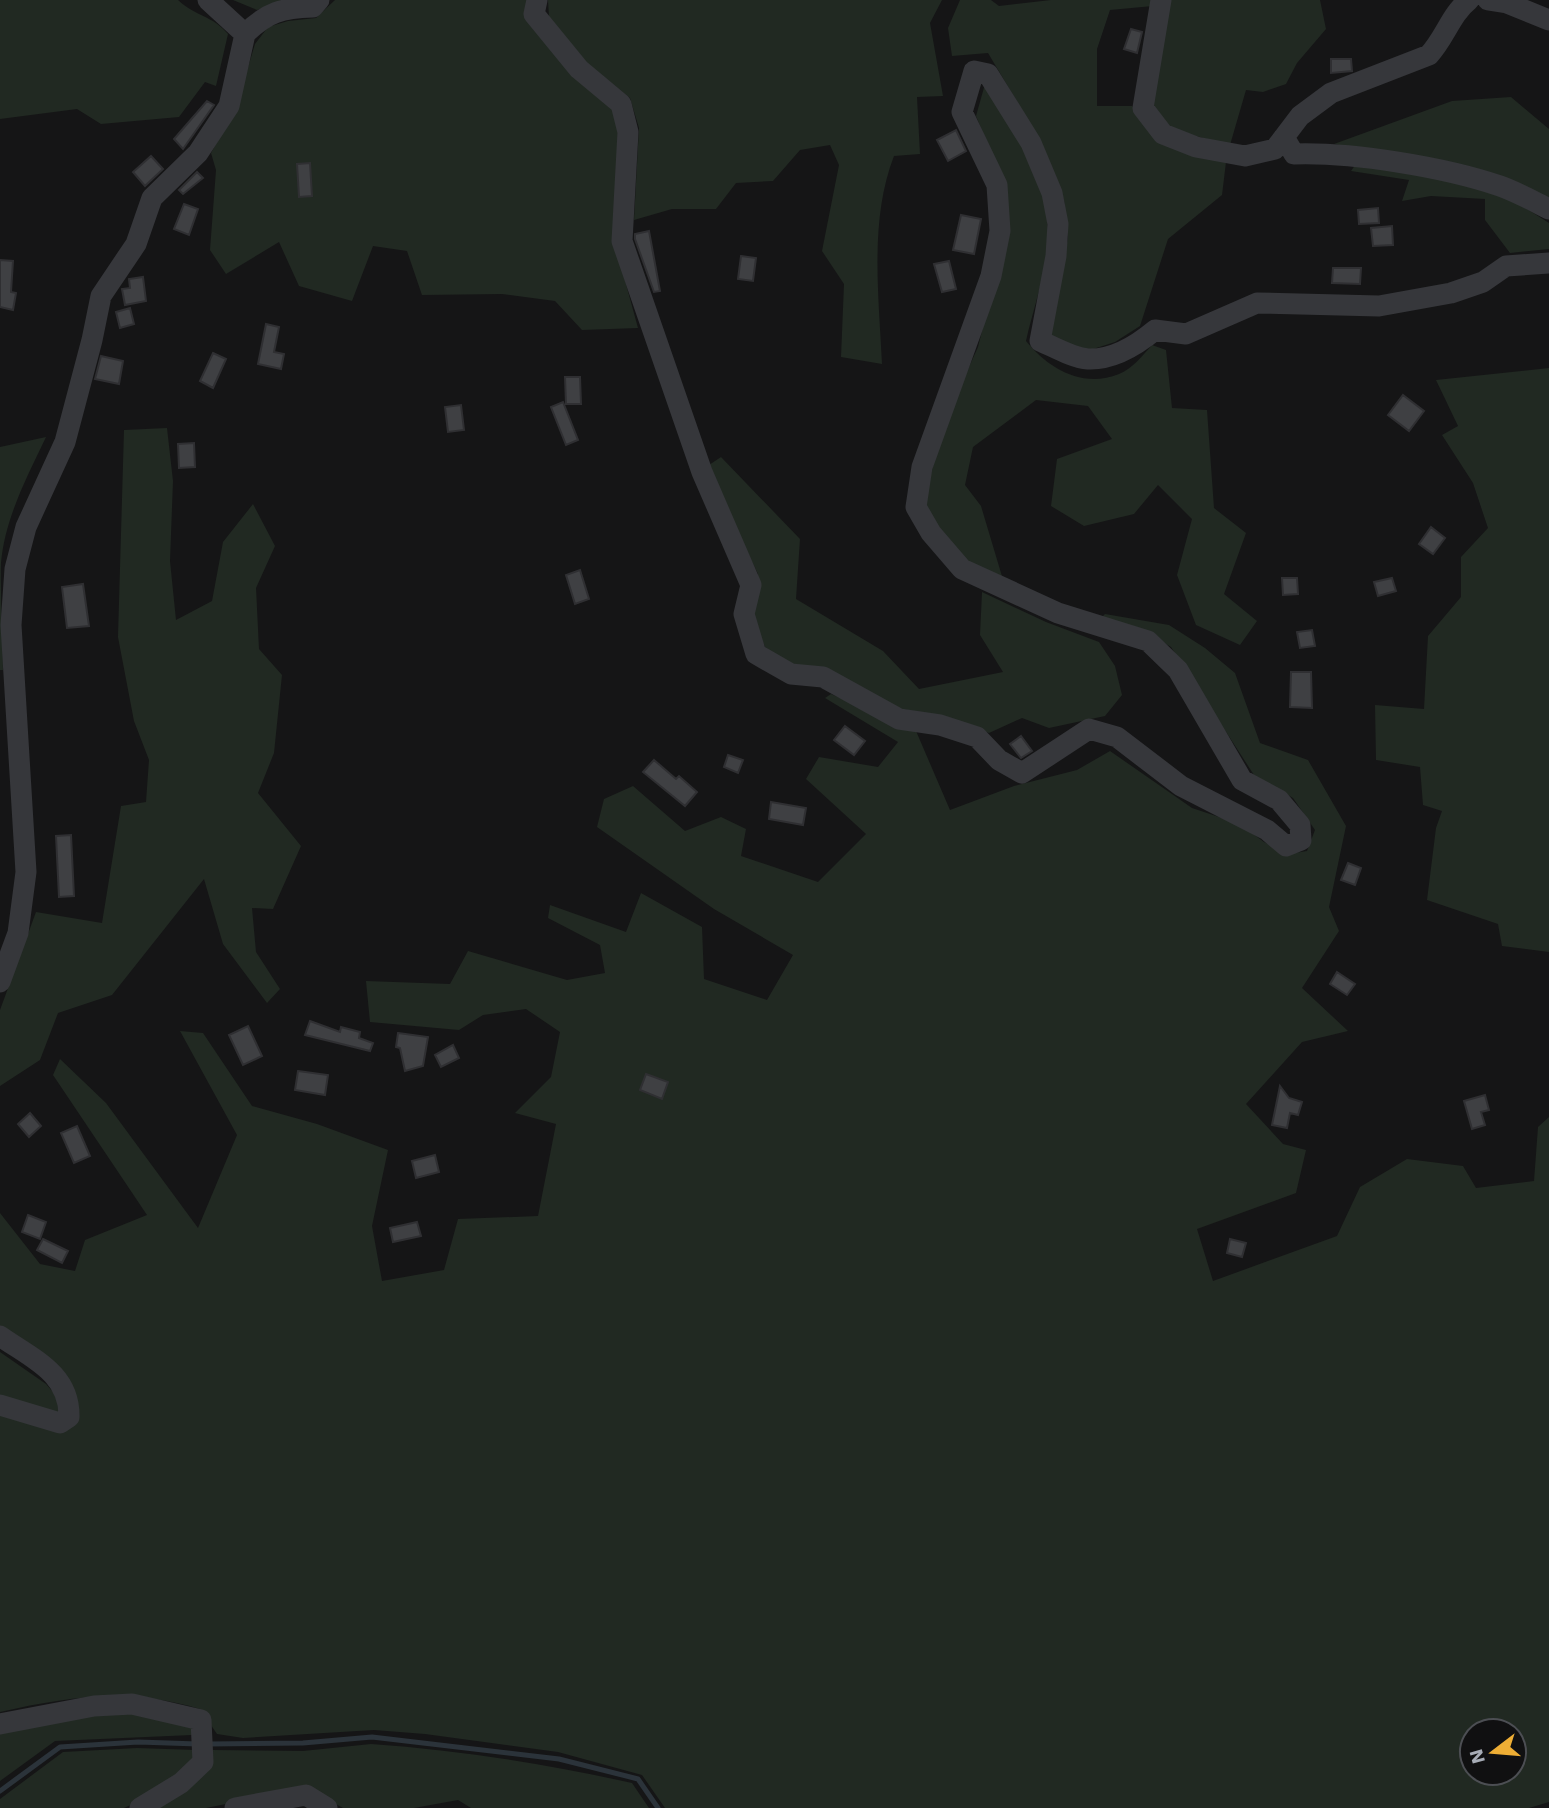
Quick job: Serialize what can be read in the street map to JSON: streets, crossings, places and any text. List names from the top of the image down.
{
  "north": "left"
}
